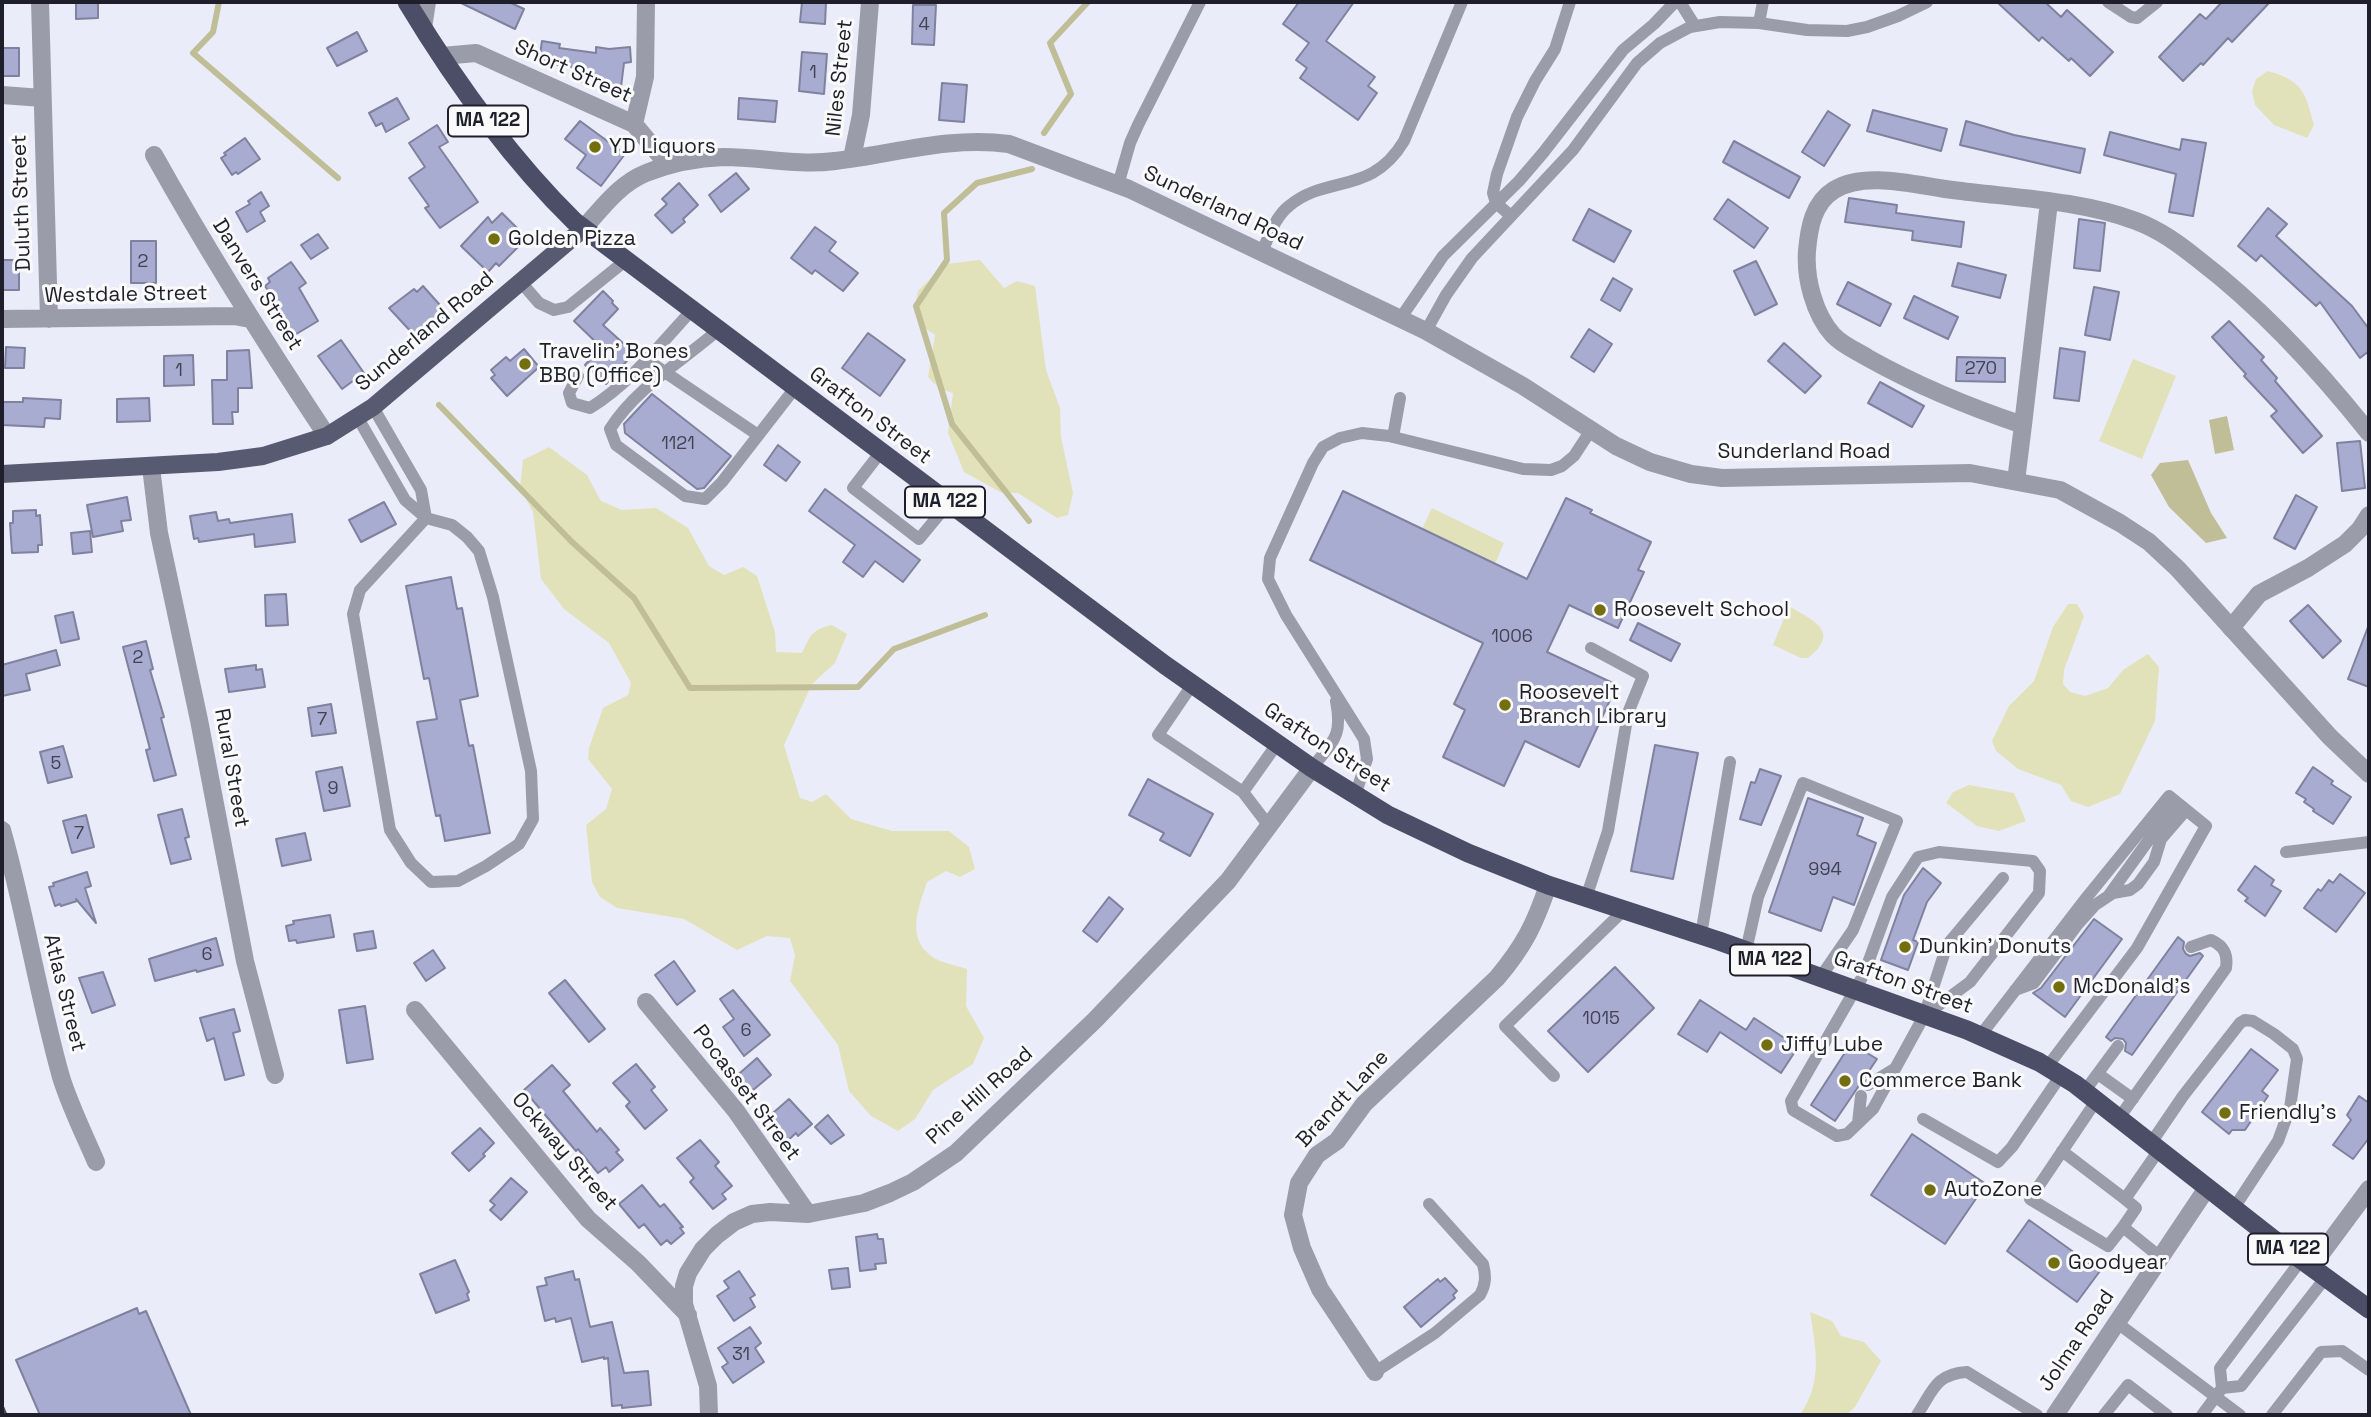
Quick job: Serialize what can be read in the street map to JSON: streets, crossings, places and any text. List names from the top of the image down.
{
  "streets": {
    "highway": ["MA 122", "Grafton Street"],
    "main road": ["Sunderland Road"],
    "street": [
      "Short Street",
      "Niles Street",
      "Duluth Street",
      "Danvers Street",
      "Westdale Street",
      "Rural Street",
      "Atlas Street",
      "Pocasset Street",
      "Pine Hill Road",
      "Brandt Lane",
      "Ockway Street",
      "Jolma Road"
    ]
  },
  "crossings": [
    ["Short Street", "Sunderland Road"],
    ["Short Street", "Grafton Street"],
    ["Niles Street", "Sunderland Road"],
    ["Duluth Street", "Westdale Street"],
    ["Sunderland Road", "Danvers Street"],
    ["Sunderland Road", "Grafton Street"],
    ["Sunderland Road", "Rural Street"],
    ["Danvers Street", "Westdale Street"],
    ["Grafton Street", "Pine Hill Road"],
    ["Grafton Street", "Brandt Lane"],
    ["Grafton Street", "Jolma Road"],
    ["Pocasset Street", "Pine Hill Road"],
    ["Pine Hill Road", "Ockway Street"]
  ],
  "places": [
    "YD Liquors",
    "Golden Pizza",
    "Travelin' Bones BBQ (Office)",
    "Roosevelt School",
    "Roosevelt Branch Library",
    "Dunkin' Donuts",
    "McDonald's",
    "Jiffy Lube",
    "Commerce Bank",
    "Friendly's",
    "AutoZone",
    "Goodyear"
  ],
  "house_numbers": [
    "4",
    "1",
    "2",
    "270",
    "1",
    "1121",
    "1006",
    "2",
    "7",
    "5",
    "9",
    "7",
    "994",
    "6",
    "1015",
    "6",
    "31"
  ]
}
